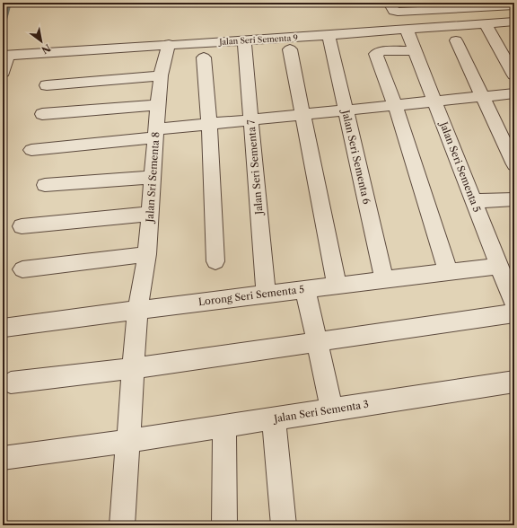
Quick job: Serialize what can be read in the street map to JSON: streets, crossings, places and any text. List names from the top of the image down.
{
  "streets": {
    "street": [
      "Jalan Seri Sementa 9",
      "Jalan Seri Sementa 6",
      "Jalan Seri Sementa 7",
      "Jalan Seri Sementa 5",
      "Jalan Sri Sementa 8",
      "Lorong Seri Sementa 5",
      "Jalan Seri Sementa 3"
    ]
  },
  "crossings": [
    ["Jalan Seri Sementa 9", "Jalan Seri Sementa 6"],
    ["Jalan Seri Sementa 9", "Jalan Seri Sementa 7"],
    ["Jalan Seri Sementa 9", "Jalan Seri Sementa 5"],
    ["Jalan Seri Sementa 9", "Jalan Sri Sementa 8"],
    ["Jalan Seri Sementa 6", "Lorong Seri Sementa 5"],
    ["Jalan Seri Sementa 7", "Lorong Seri Sementa 5"],
    ["Jalan Seri Sementa 5", "Lorong Seri Sementa 5"],
    ["Jalan Sri Sementa 8", "Lorong Seri Sementa 5"],
    ["Jalan Sri Sementa 8", "Jalan Seri Sementa 3"]
  ],
  "north": "bottom right"
}
